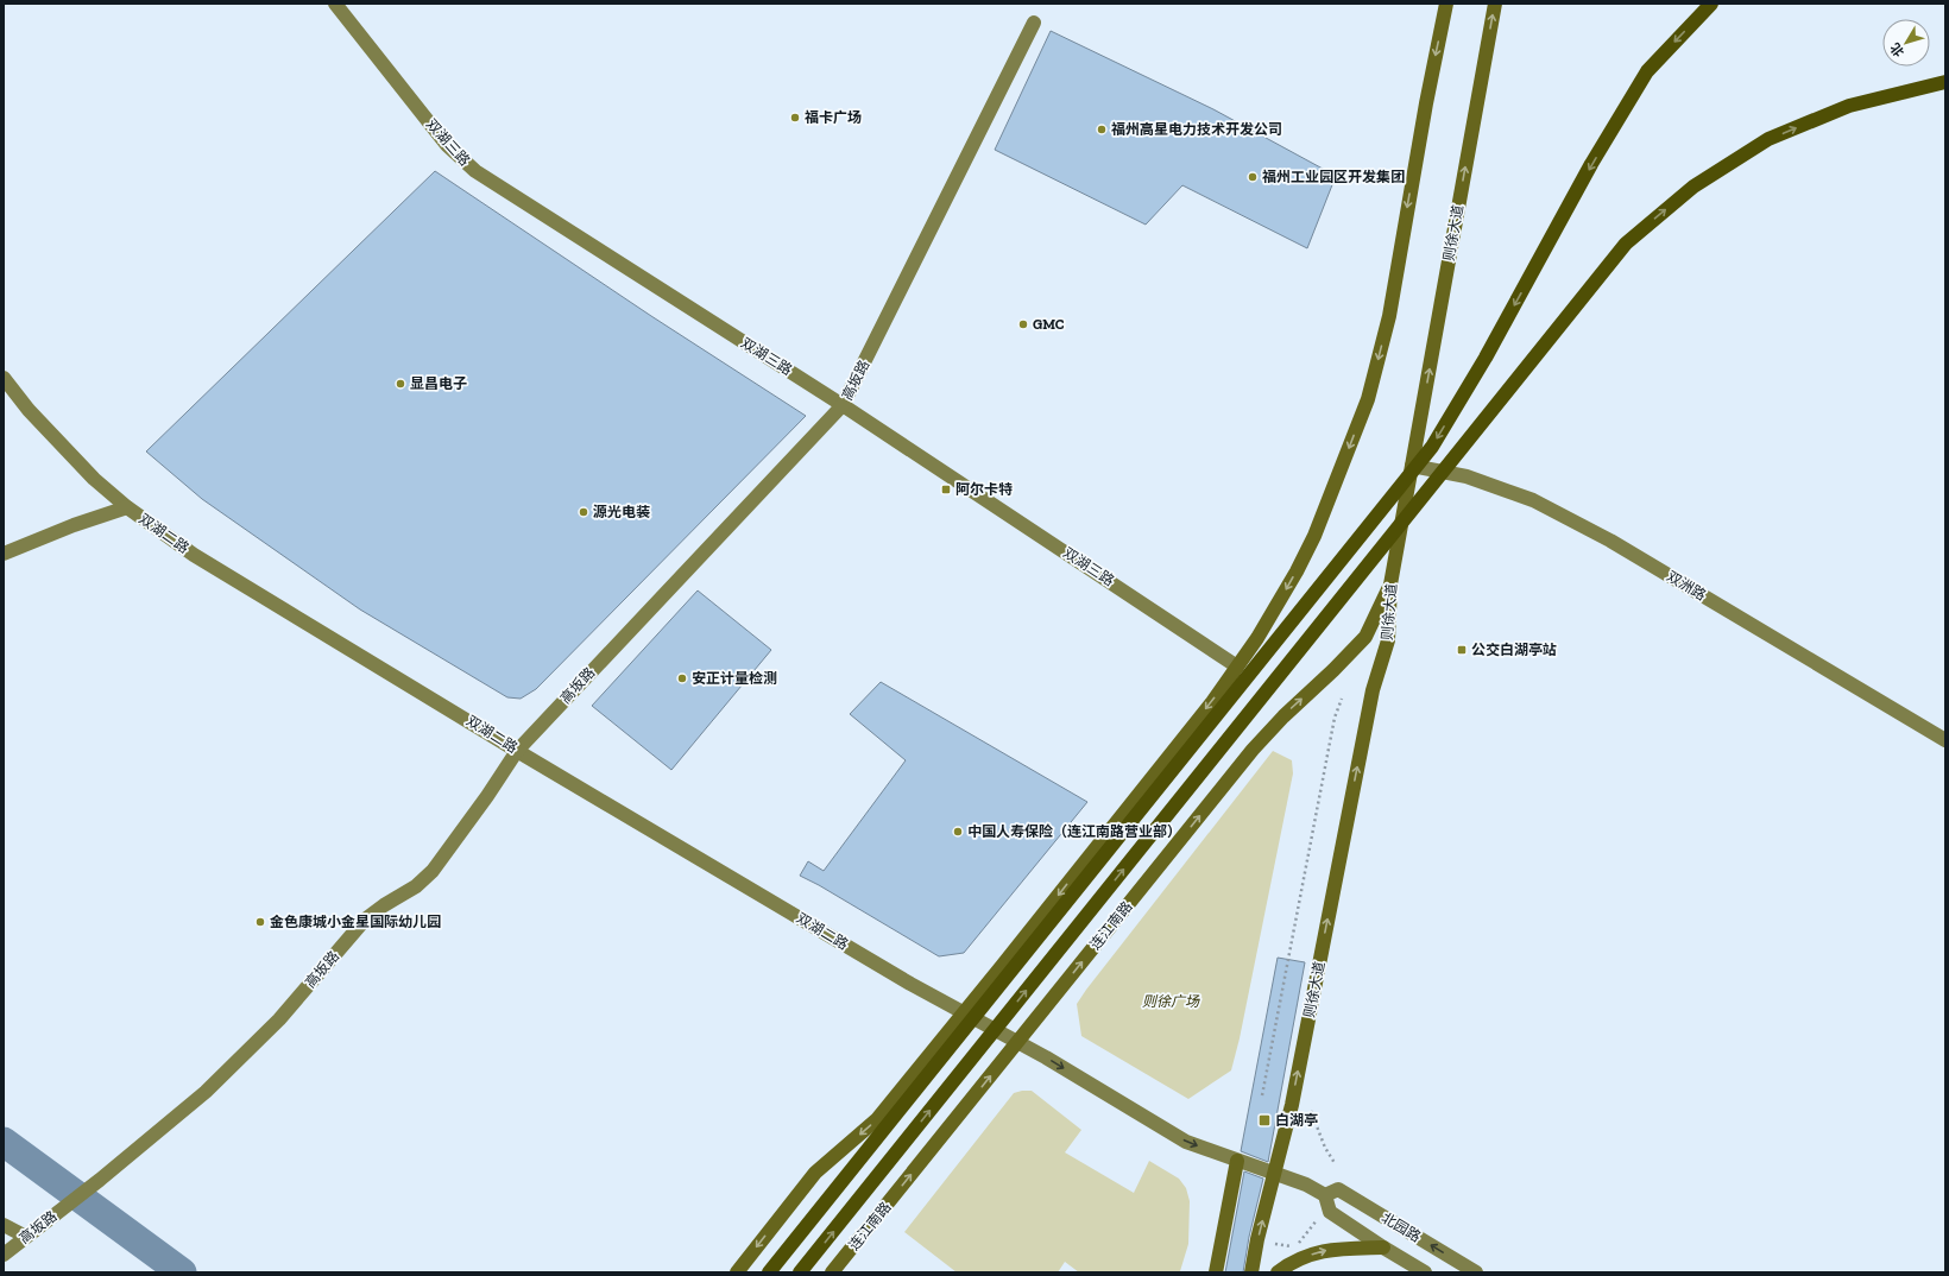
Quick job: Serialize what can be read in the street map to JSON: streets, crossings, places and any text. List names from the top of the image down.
{
  "streets": {
    "main road": ["则徐大道", "连江南路"],
    "street": [
      "双湖三路",
      "高坂路",
      "双湖二路",
      "双洲路",
      "北园路"
    ]
  },
  "crossings": [
    ["双湖三路", "高坂路"],
    ["则徐大道", "双洲路"],
    ["则徐大道", "连江南路"],
    ["高坂路", "双湖二路"],
    ["双湖二路", "连江南路"]
  ],
  "parks": ["则徐广场"],
  "places": {
    "other": [
      "福卡广场",
      "福州高星电力技术开发公司",
      "福州工业园区开发集团",
      "GMC",
      "显昌电子",
      "源光电装",
      "安正计量检测",
      "中国人寿保险（连江南路营业部）",
      "金色康城小金星国际幼儿园"
    ],
    "transit": ["阿尔卡特", "公交白湖亭站", "白湖亭"]
  },
  "north": "bottom left"
}
